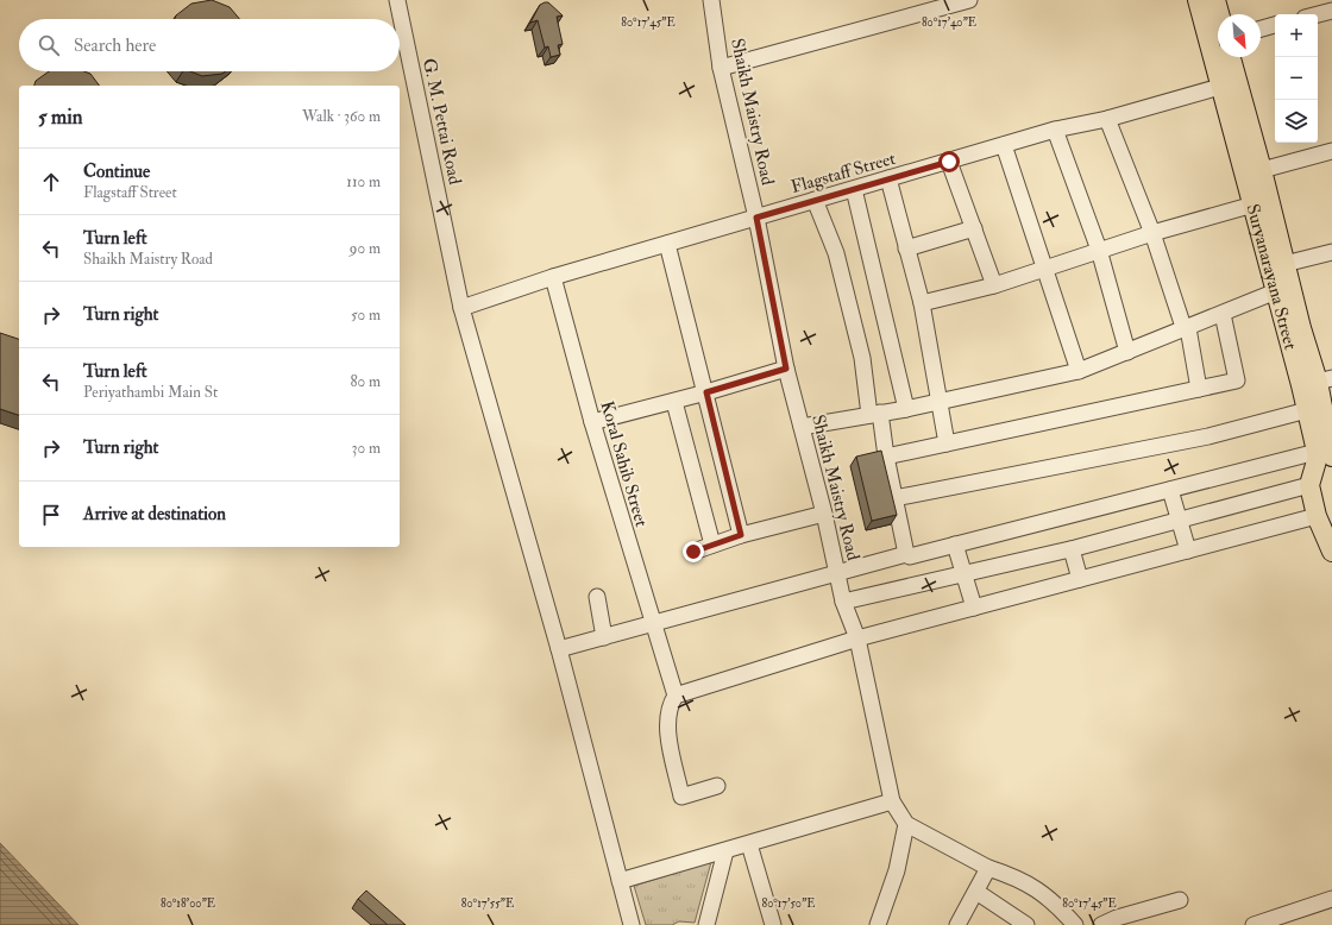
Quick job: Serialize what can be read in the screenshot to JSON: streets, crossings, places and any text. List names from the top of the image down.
{
  "streets": {
    "main road": ["Suryanarayana Street"],
    "street": [
      "Shaikh Maistry Road",
      "G. M. Pettai Road",
      "Flagstaff Street",
      "Koral Sahib Street"
    ]
  },
  "crossings": [
    ["Shaikh Maistry Road", "Flagstaff Street"],
    ["G. M. Pettai Road", "Flagstaff Street"],
    ["Flagstaff Street", "Suryanarayana Street"],
    ["Flagstaff Street", "Koral Sahib Street"]
  ],
  "north": "bottom right",
  "page": {
    "map_buttons": ["+", "−"],
    "search": "Search here",
    "heading": ["5 min", "Walk · 360 m"],
    "list": [
      ["Continue", "Flagstaff Street", "110 m"],
      ["Turn left", "Shaikh Maistry Road", "90 m"],
      ["Turn right", "50 m"],
      ["Turn left", "Periyathambi Main St", "80 m"],
      ["Turn right", "30 m"],
      "Arrive at destination"
    ]
  },
  "coordinates": [
    "80°17'45\"E",
    "80°17'40\"E",
    "80°18'00\"E",
    "80°17'55\"E",
    "80°17'50\"E"
  ]
}
